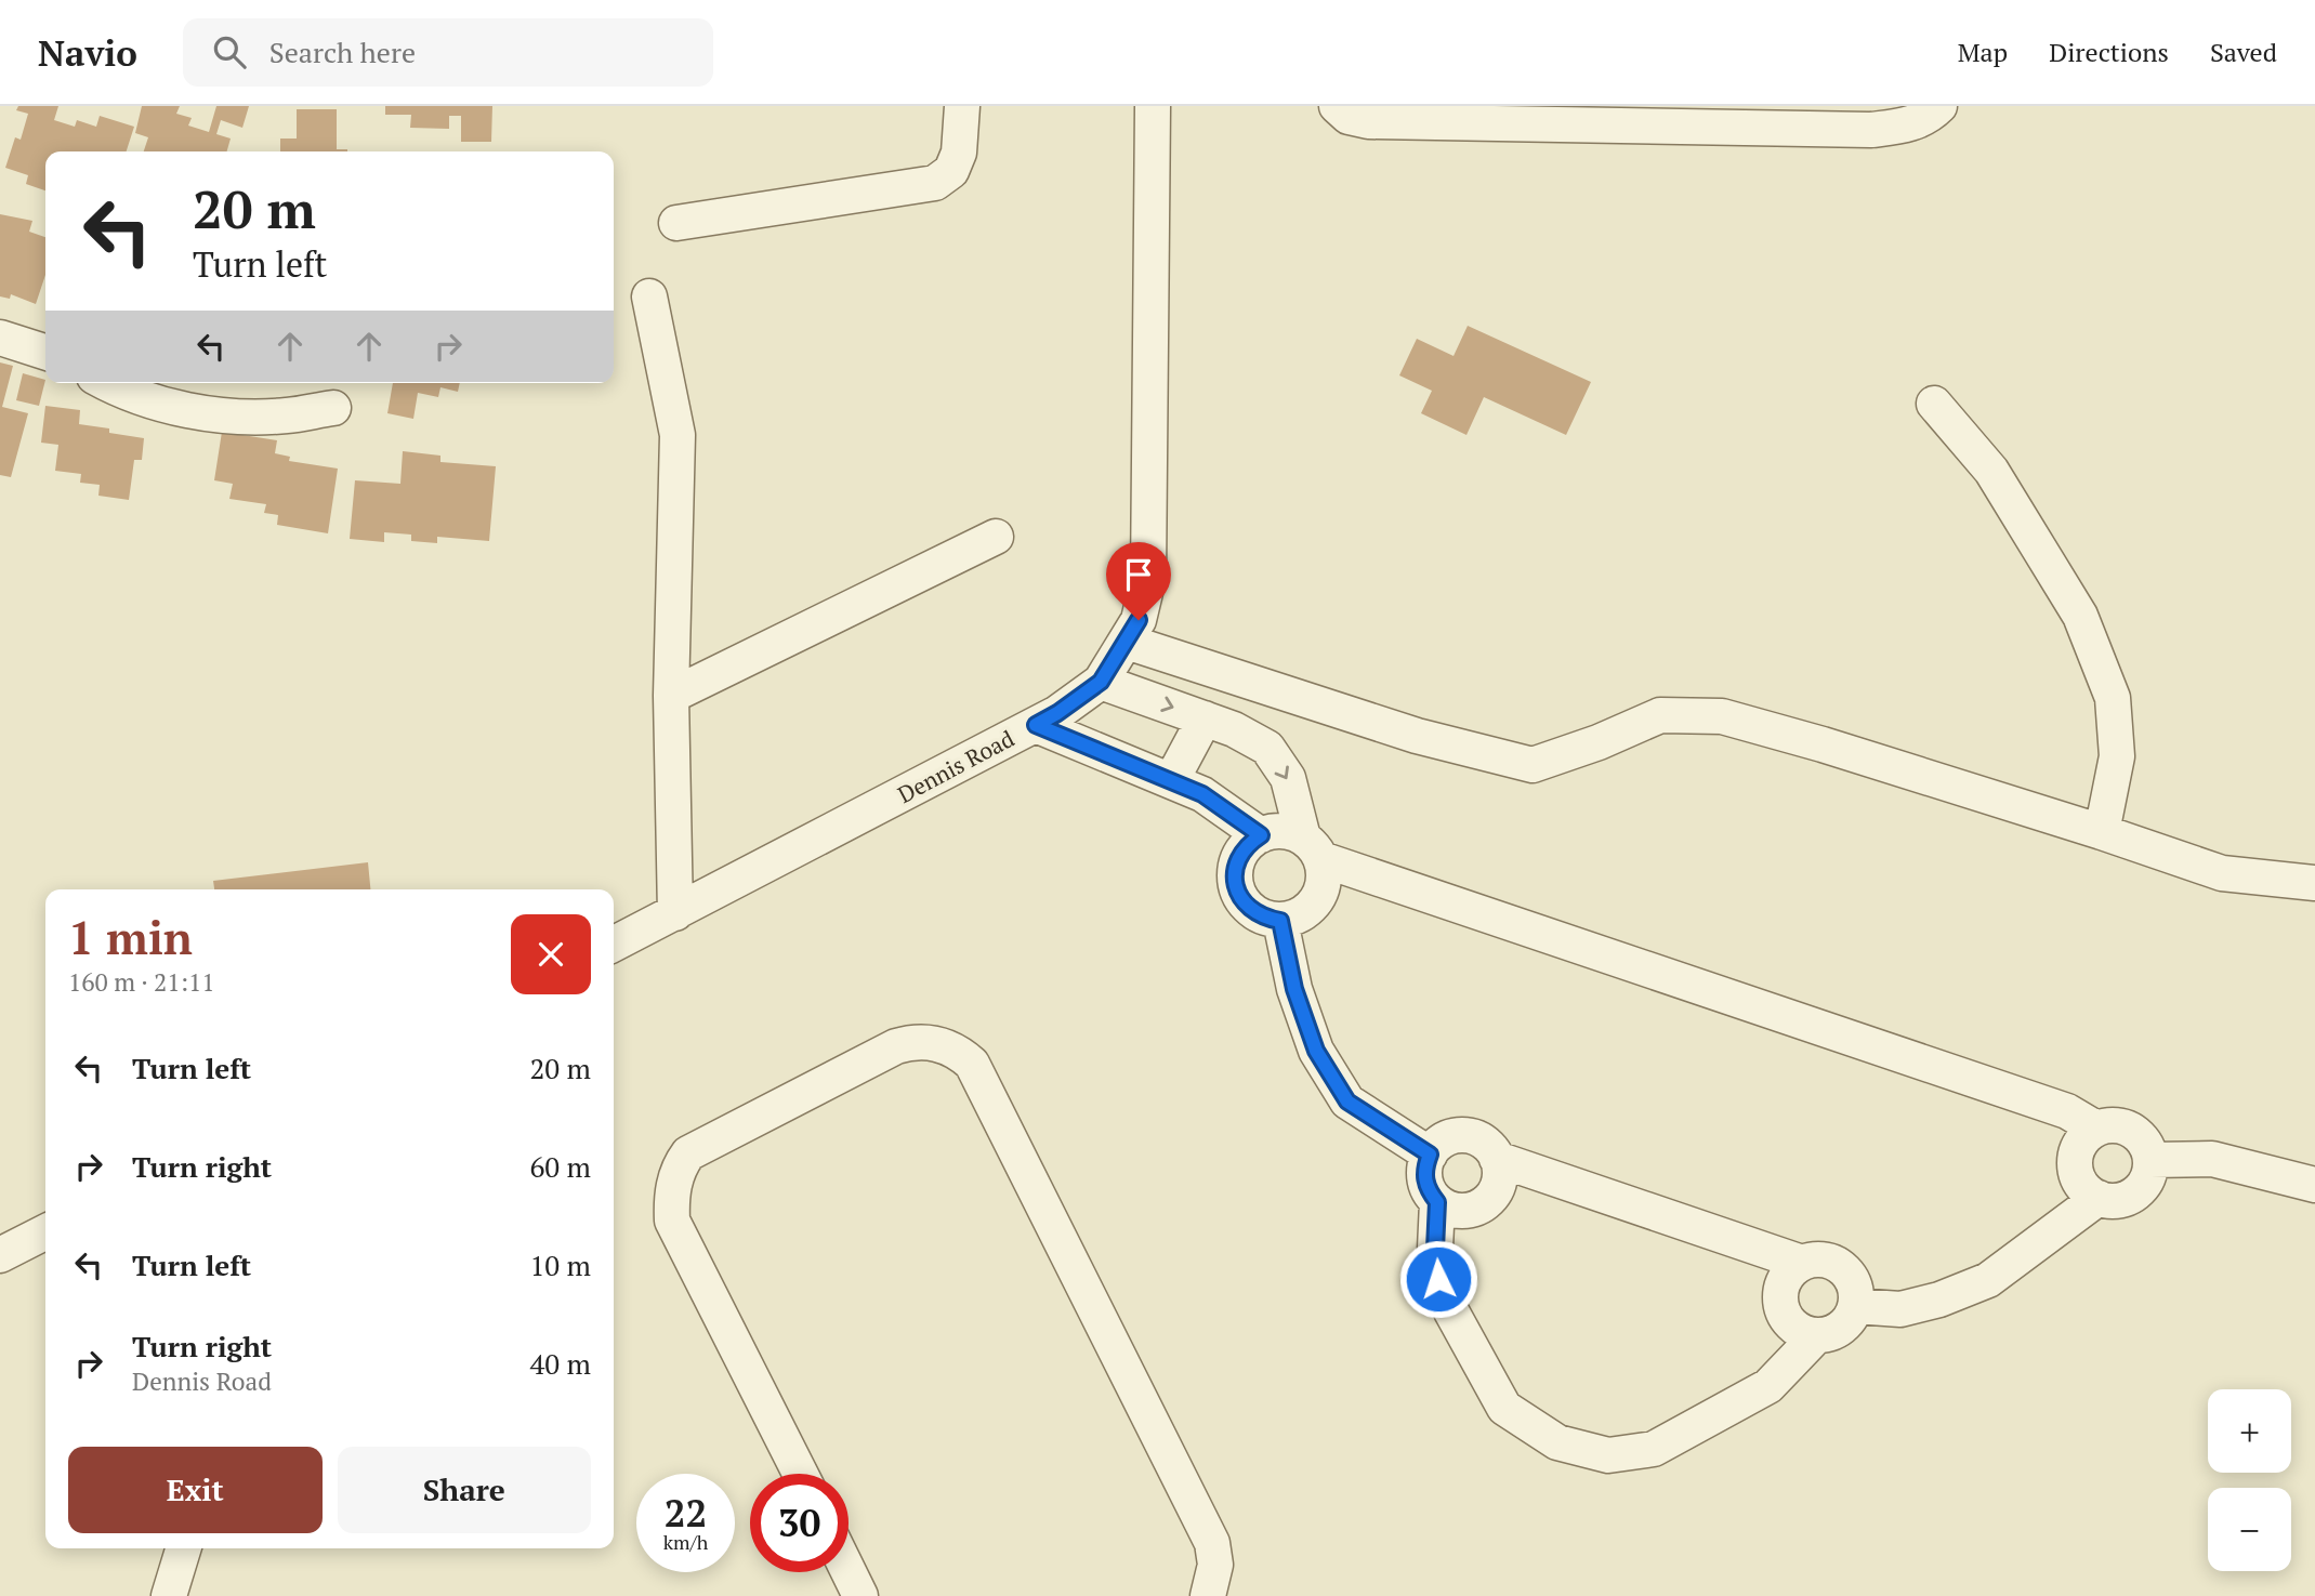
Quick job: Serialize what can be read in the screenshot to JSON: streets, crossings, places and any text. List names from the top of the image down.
{
  "streets": {
    "street": ["Dennis Road"]
  },
  "page": {
    "header": "Navio",
    "search": "Search here",
    "nav": ["Map", "Directions", "Saved"],
    "turn": ["20 m", "Turn left"],
    "heading": ["1 min", "160 m · 21:11"],
    "list": [
      {
        "name": "Turn left",
        "value": "20 m"
      },
      {
        "name": "Turn right",
        "value": "60 m"
      },
      {
        "name": "Turn left",
        "value": "10 m"
      },
      {
        "name": "Turn right",
        "note": "Dennis Road",
        "value": "40 m"
      }
    ],
    "map_buttons": ["+", "−"],
    "buttons": ["Exit", "Share"],
    "speed": "22 km/h",
    "limit": "30"
  }
}
